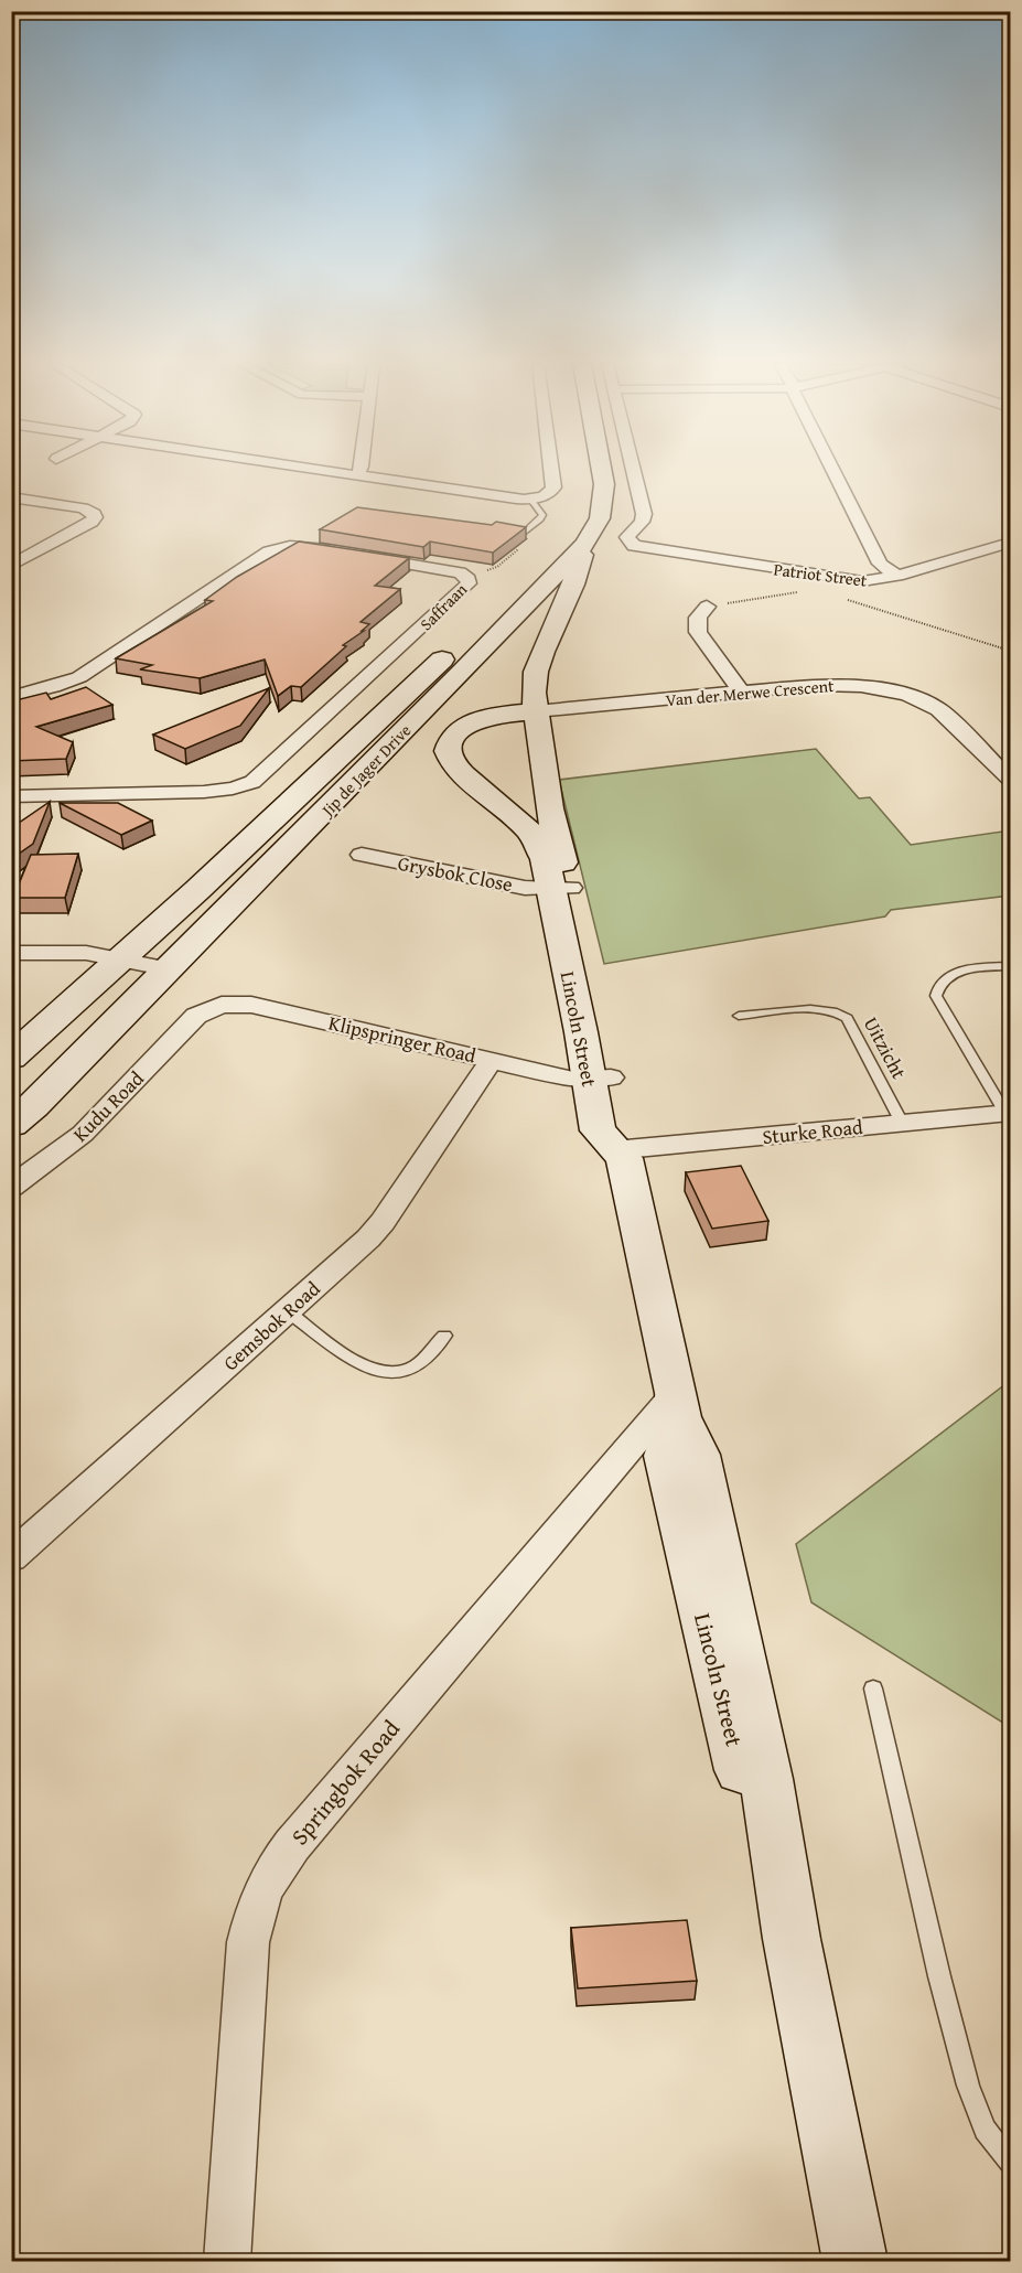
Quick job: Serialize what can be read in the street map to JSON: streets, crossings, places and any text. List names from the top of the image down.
{
  "streets": {
    "main road": ["Jip de Jager Drive", "Lincoln Street"],
    "street": [
      "Patriot Street",
      "Saffraan",
      "Van der Merwe Crescent",
      "Grysbok Close",
      "Klipspringer Road",
      "Kudu Road",
      "Sturke Road",
      "Gemsbok Road",
      "Springbok Road"
    ],
    "lane": ["Uitzicht"]
  },
  "crossings": [
    ["Grysbok Close", "Lincoln Street"],
    ["Lincoln Street", "Klipspringer Road"],
    ["Lincoln Street", "Sturke Road"],
    ["Lincoln Street", "Springbok Road"],
    ["Klipspringer Road", "Kudu Road"],
    ["Klipspringer Road", "Gemsbok Road"],
    ["Uitzicht", "Sturke Road"]
  ]
}
